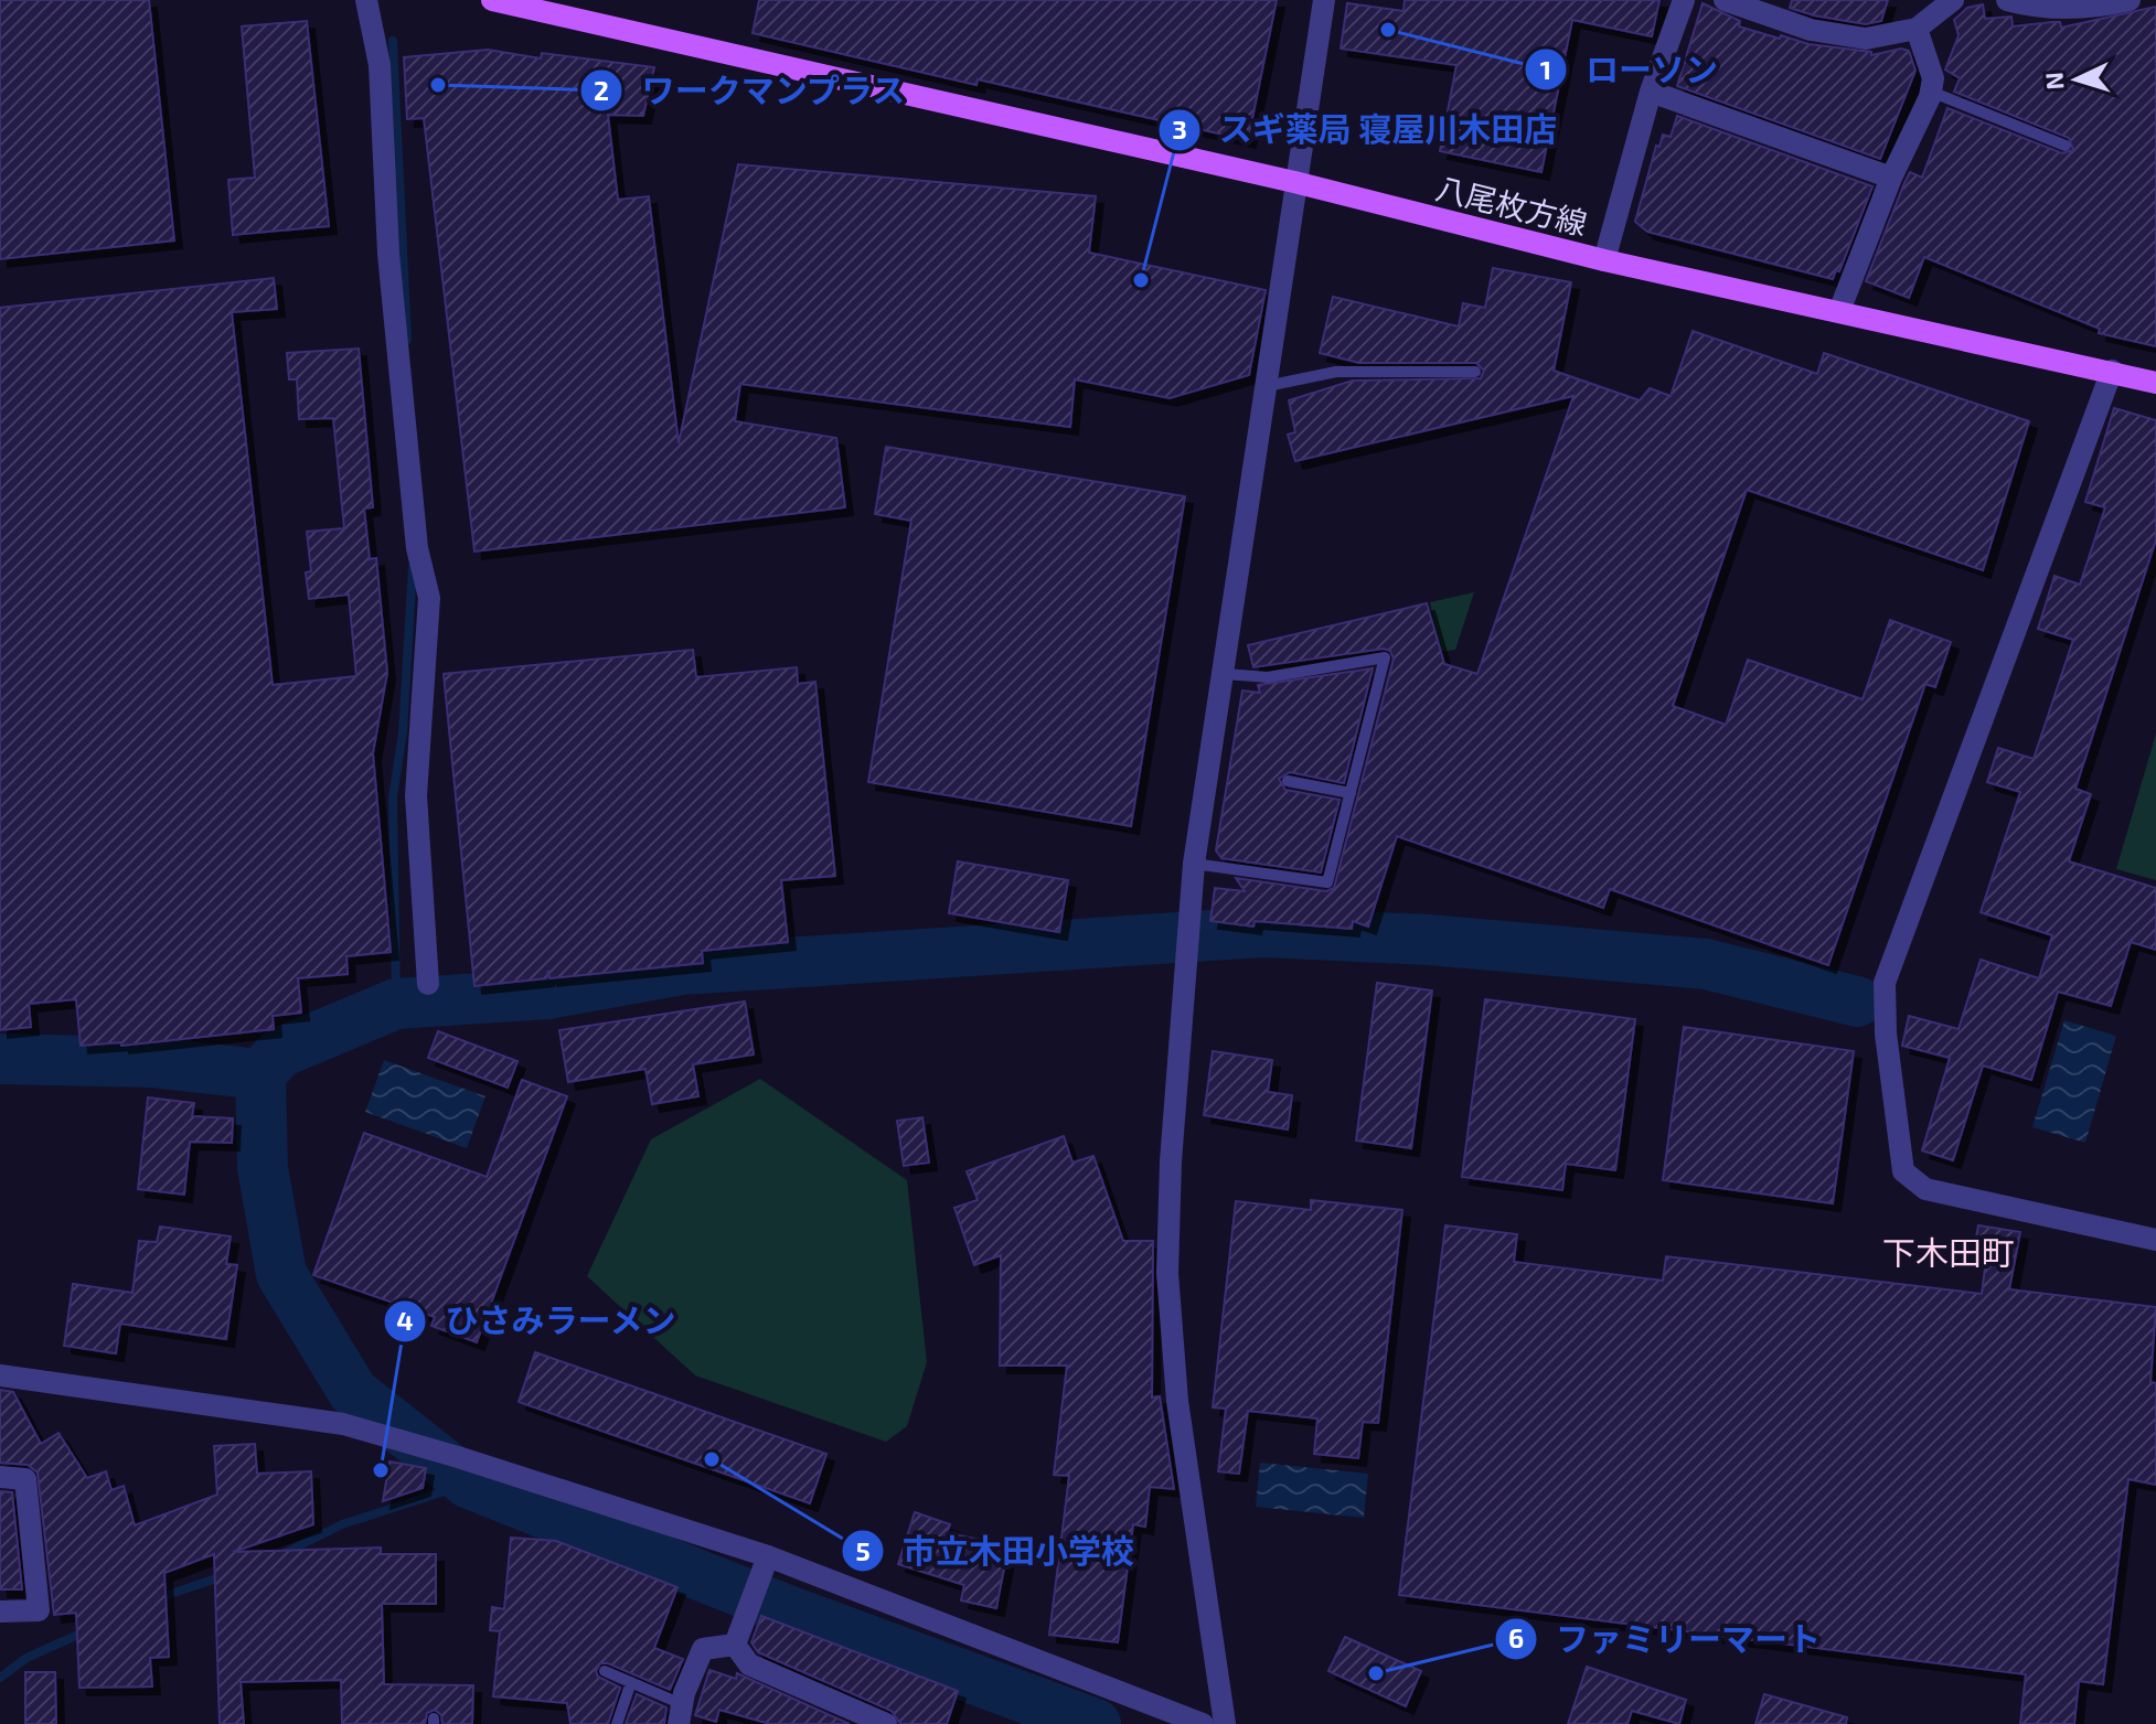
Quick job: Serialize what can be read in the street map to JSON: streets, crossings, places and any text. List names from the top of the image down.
{
  "streets": {
    "main road": ["八尾枚方線"]
  },
  "districts": ["下木田町"],
  "places": [
    "ローソン",
    "ワークマンプラス",
    "スギ薬局 寝屋川木田店",
    "市立木田小学校",
    "ひさみラーメン",
    "ファミリーマート"
  ],
  "north": "left"
}
